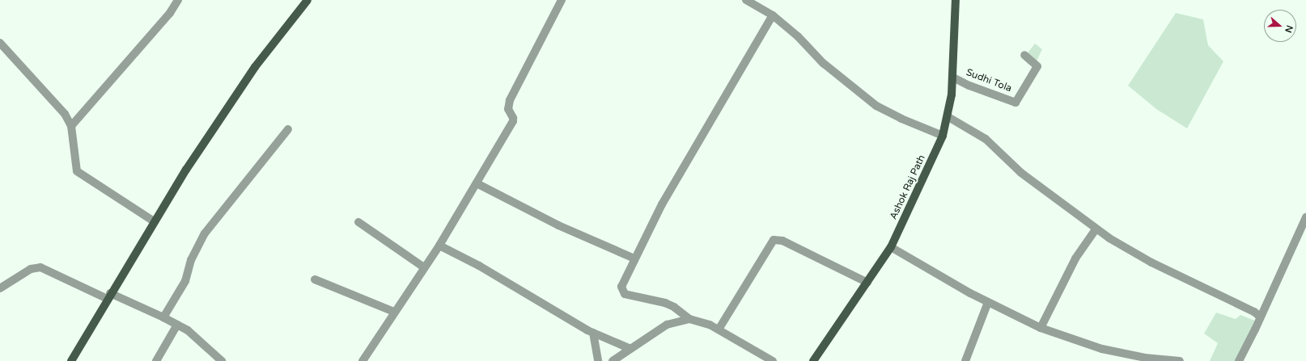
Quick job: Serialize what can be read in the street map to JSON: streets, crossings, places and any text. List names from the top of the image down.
{
  "streets": {
    "main road": ["Ashok Raj Path"],
    "street": ["Sudhi Tola"]
  },
  "crossings": [
    ["Sudhi Tola", "Ashok Raj Path"]
  ],
  "north": "right"
}
